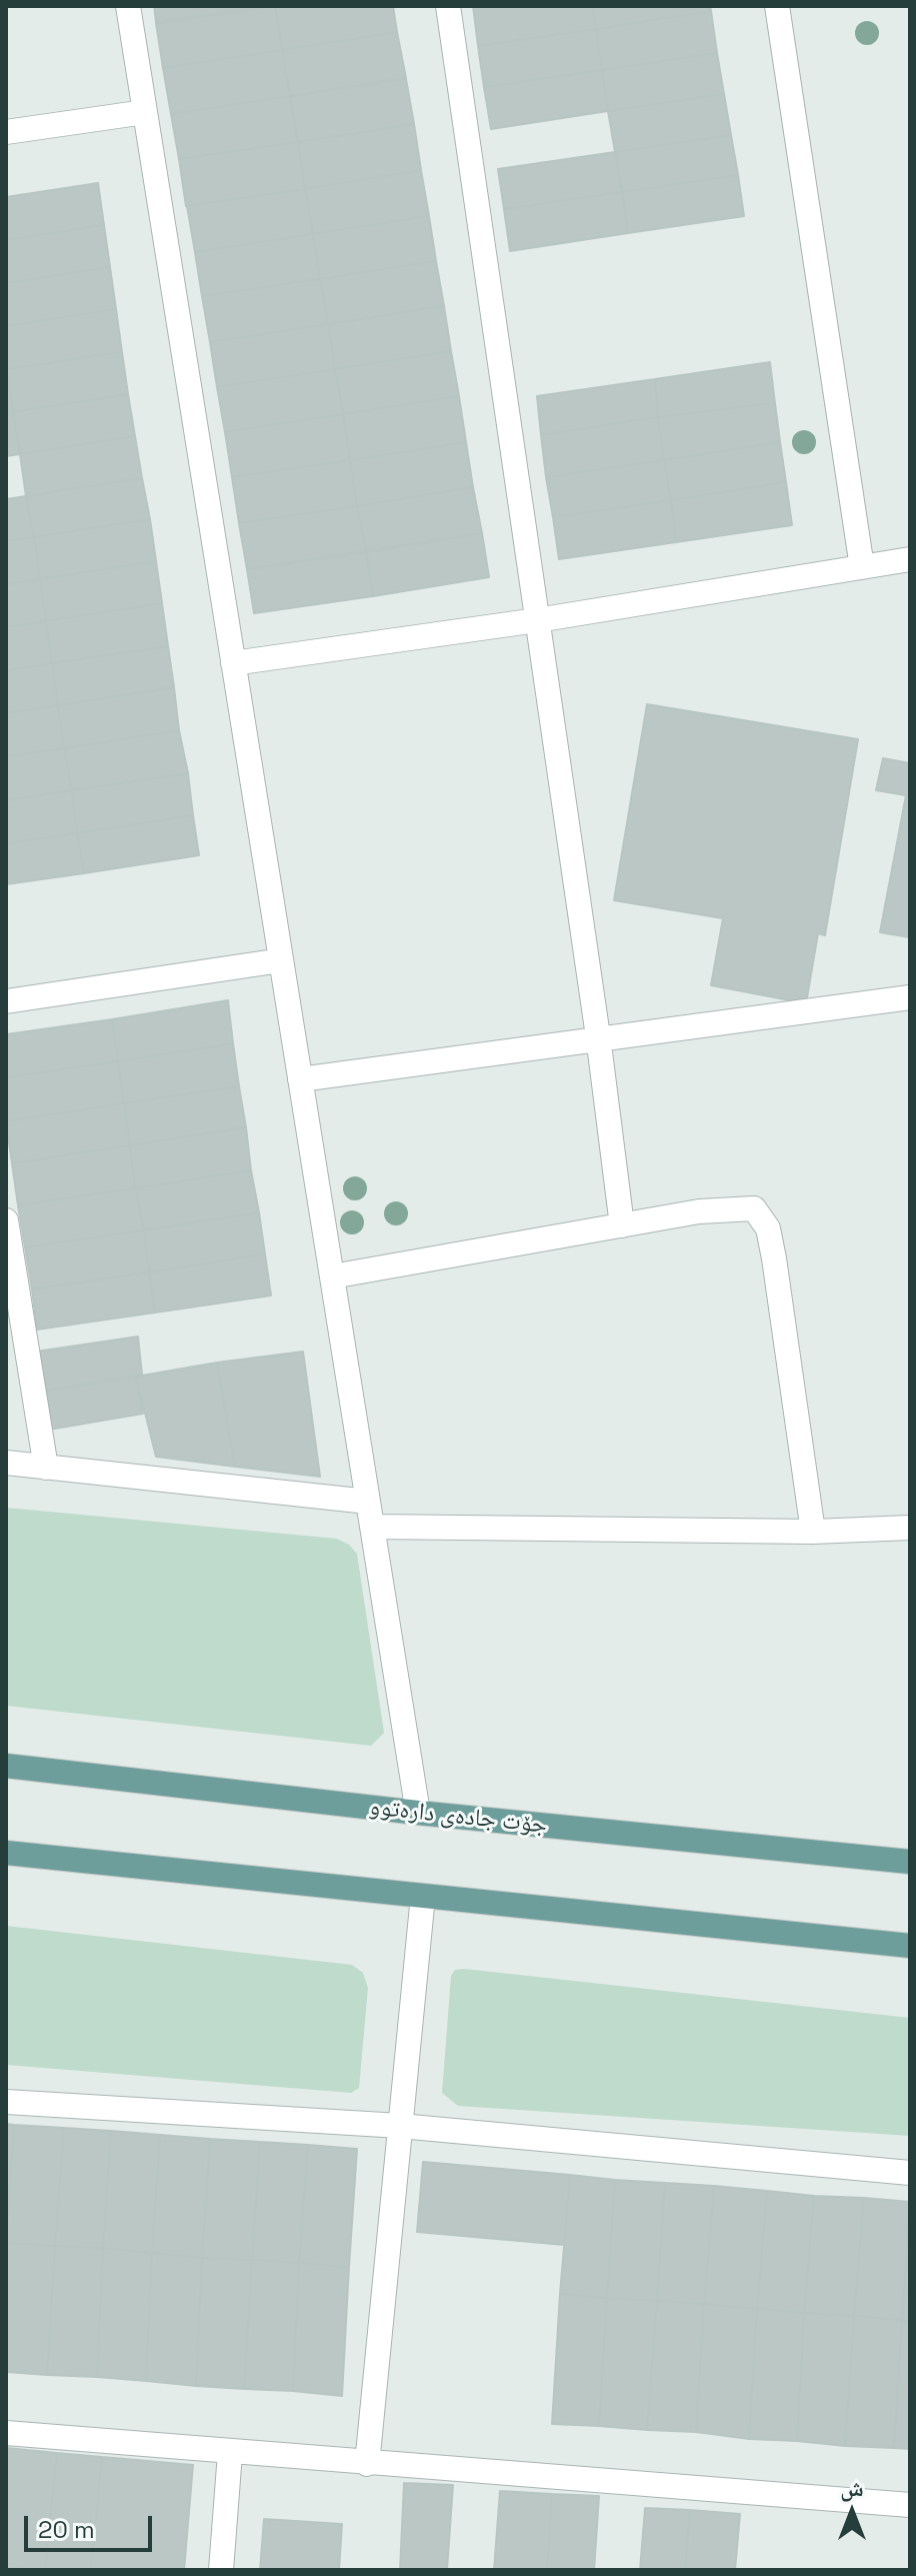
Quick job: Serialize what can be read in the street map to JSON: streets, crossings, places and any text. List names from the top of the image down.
{
  "streets": {
    "main road": ["جۆت جادەی دارەتوو"]
  },
  "scale_bar": "20 m",
  "north": "top"
}
